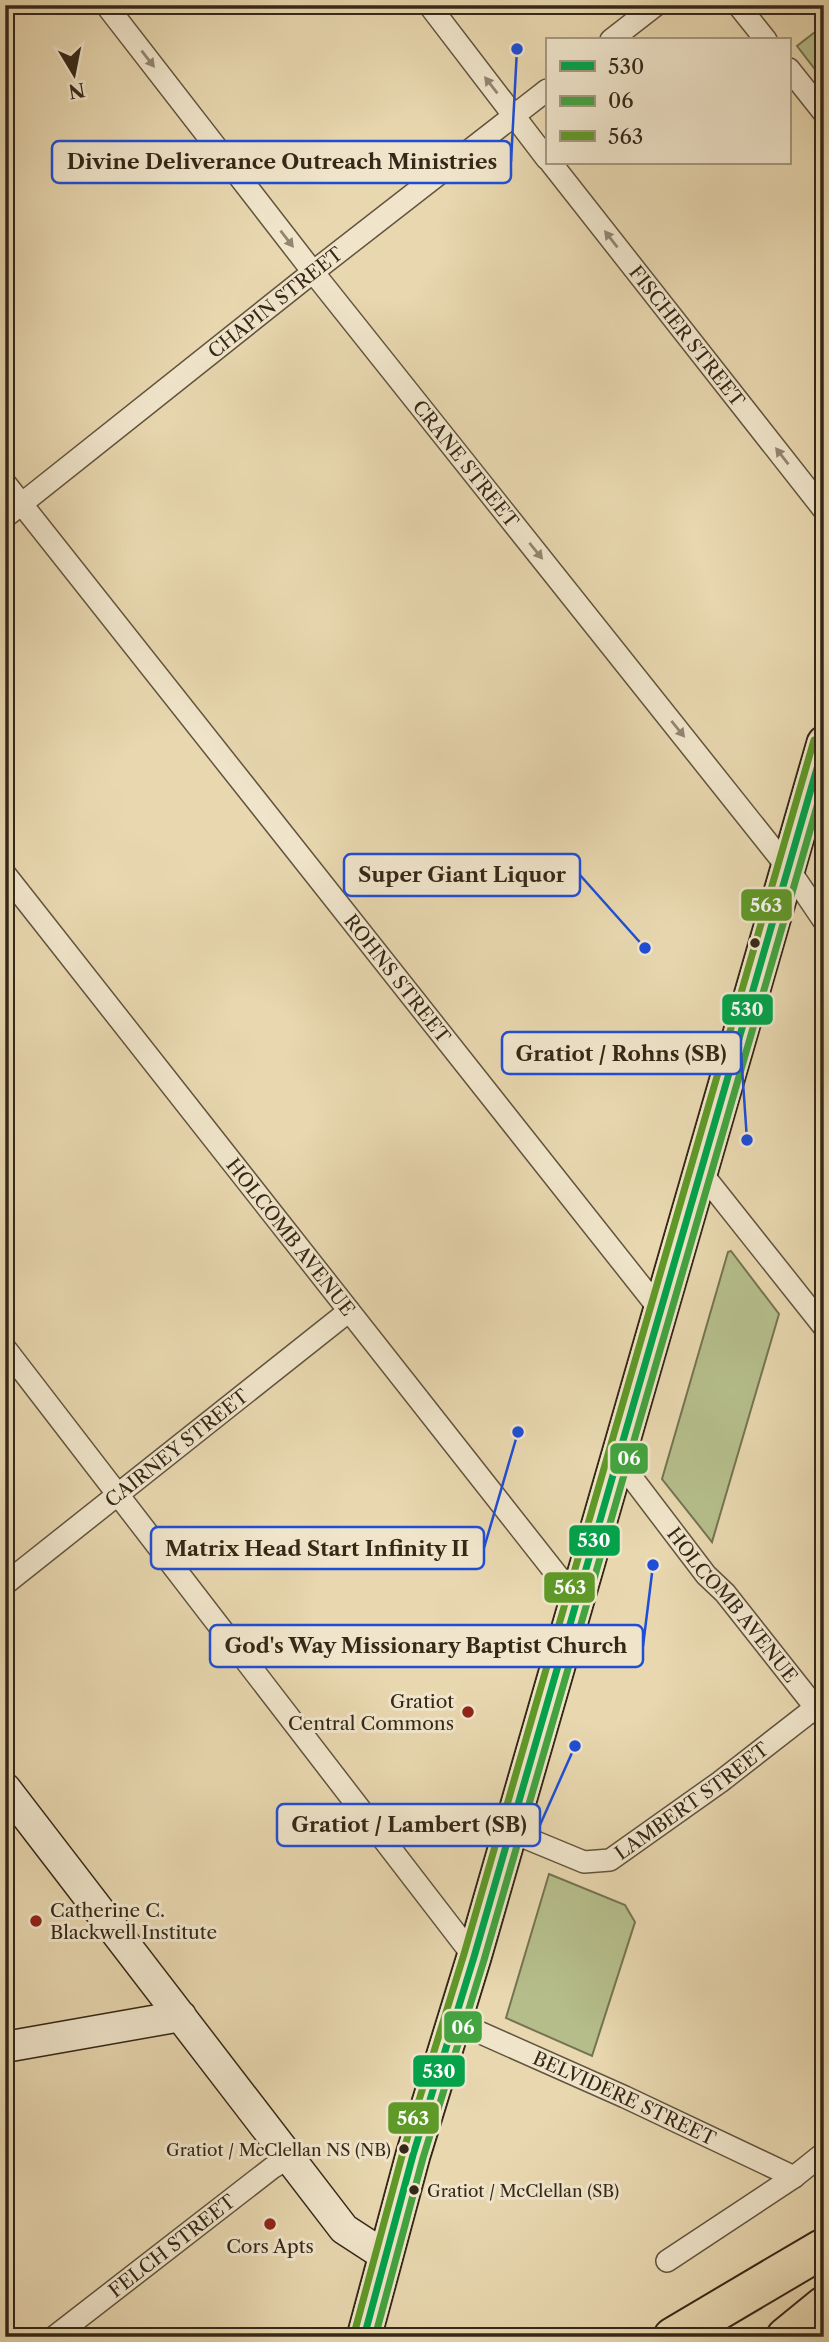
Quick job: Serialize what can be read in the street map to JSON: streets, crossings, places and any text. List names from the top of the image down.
{
  "streets": {
    "street": [
      "CHAPIN STREET",
      "FISCHER STREET",
      "CRANE STREET",
      "ROHNS STREET",
      "HOLCOMB AVENUE",
      "CAIRNEY STREET",
      "LAMBERT STREET",
      "BELVIDERE STREET",
      "FELCH STREET"
    ]
  },
  "crossings": [
    ["CHAPIN STREET", "CRANE STREET"],
    ["CHAPIN STREET", "ROHNS STREET"],
    ["HOLCOMB AVENUE", "CAIRNEY STREET"],
    ["HOLCOMB AVENUE", "LAMBERT STREET"]
  ],
  "one_way": ["FISCHER STREET", "CRANE STREET"],
  "places": [
    "Divine Deliverance Outreach Ministries",
    "Super Giant Liquor",
    "Gratiot / Rohns (SB)",
    "Matrix Head Start Infinity II",
    "God's Way Missionary Baptist Church",
    "Gratiot Central Commons",
    "Gratiot / Lambert (SB)",
    "Catherine C. Blackwell Institute",
    "Gratiot / McClellan NS (NB)",
    "Gratiot / McClellan (SB)",
    "Cors Apts"
  ],
  "lines": ["transit line 563", "transit line 530", "transit line 06"],
  "legend": ["530", "06", "563"],
  "north": "bottom"
}
